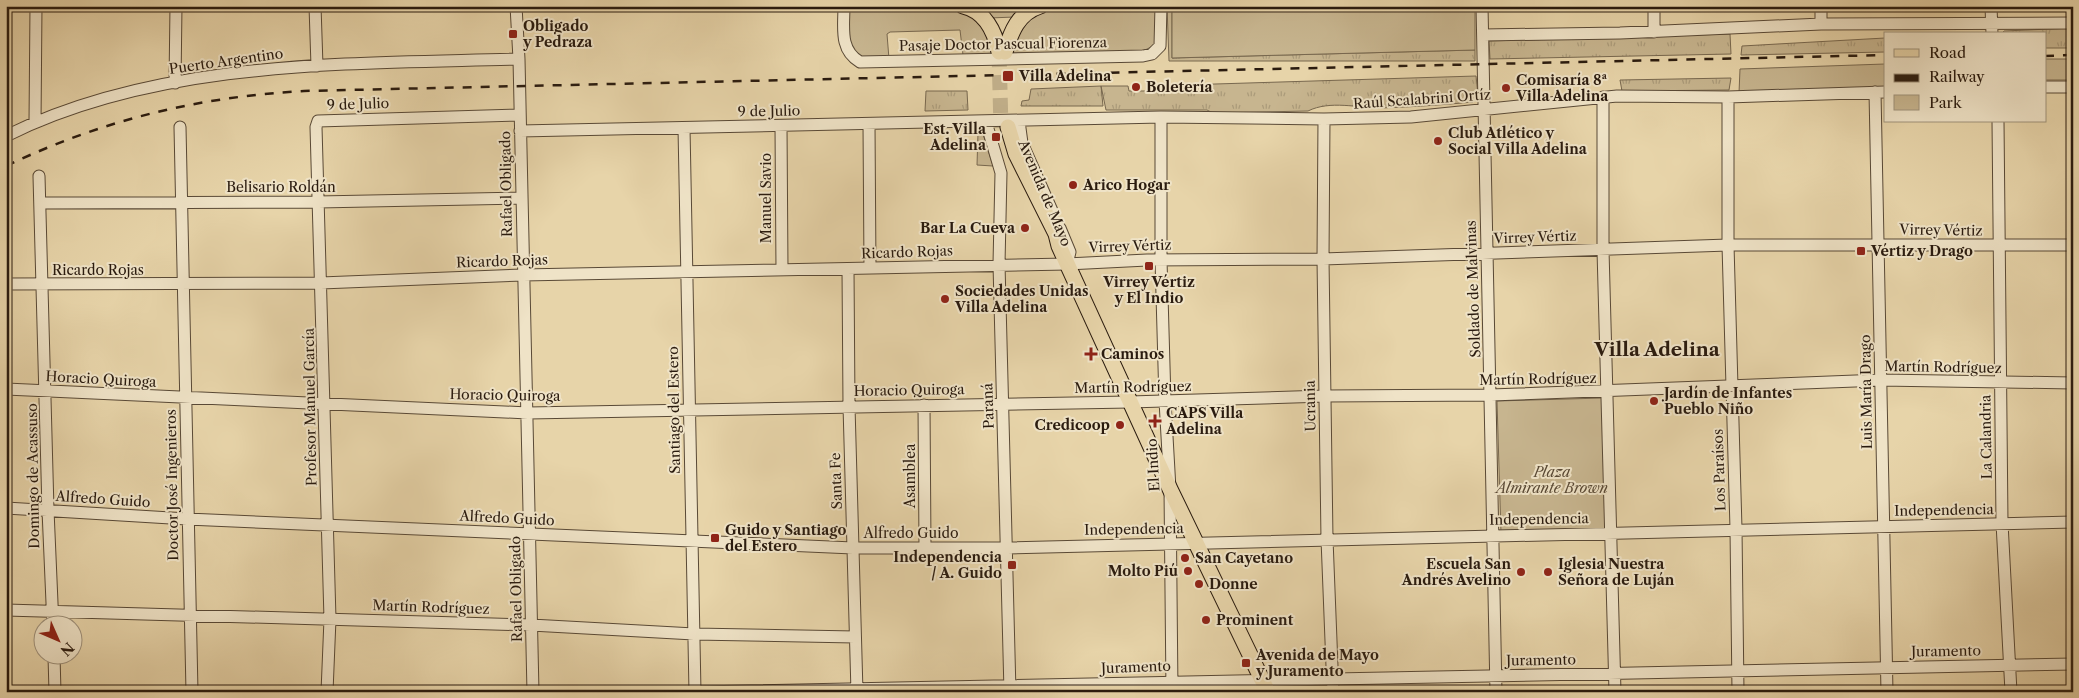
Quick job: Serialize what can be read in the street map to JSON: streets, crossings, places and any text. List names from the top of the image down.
{
  "streets": {
    "main road": ["Avenida de Mayo"],
    "street": [
      "Pasaje Doctor Pascual Fiorenza",
      "Puerto Argentino",
      "Raúl Scalabrini Ortíz",
      "9 de Julio",
      "Rafael Obligado",
      "Belisario Roldán",
      "Manuel Savio",
      "Virrey Vértiz",
      "Ricardo Rojas",
      "Soldado de Malvinas",
      "Martín Rodríguez",
      "Horacio Quiroga",
      "Luis María Drago",
      "Paraná",
      "Ucrania",
      "Profesor Manuel García",
      "Santiago del Estero",
      "La Calandria",
      "El Indio",
      "Los Paraísos",
      "Domingo de Acassuso",
      "Asamblea",
      "Santa Fe",
      "Doctor José Ingenieros",
      "Alfredo Guido",
      "Independencia",
      "Juramento"
    ]
  },
  "crossings": [
    ["Puerto Argentino", "Rafael Obligado"],
    ["Raúl Scalabrini Ortíz", "9 de Julio"],
    ["Raúl Scalabrini Ortíz", "Avenida de Mayo"],
    ["Raúl Scalabrini Ortíz", "Soldado de Malvinas"],
    ["Raúl Scalabrini Ortíz", "Luis María Drago"],
    ["Raúl Scalabrini Ortíz", "Ucrania"],
    ["Raúl Scalabrini Ortíz", "El Indio"],
    ["Raúl Scalabrini Ortíz", "Los Paraísos"],
    ["9 de Julio", "Rafael Obligado"],
    ["9 de Julio", "Avenida de Mayo"],
    ["9 de Julio", "Manuel Savio"],
    ["9 de Julio", "Paraná"],
    ["9 de Julio", "Profesor Manuel García"],
    ["9 de Julio", "Santiago del Estero"],
    ["Rafael Obligado", "Belisario Roldán"],
    ["Rafael Obligado", "Ricardo Rojas"],
    ["Rafael Obligado", "Martín Rodríguez"],
    ["Rafael Obligado", "Horacio Quiroga"],
    ["Rafael Obligado", "Alfredo Guido"],
    ["Belisario Roldán", "Profesor Manuel García"],
    ["Belisario Roldán", "Domingo de Acassuso"],
    ["Belisario Roldán", "Doctor José Ingenieros"],
    ["Avenida de Mayo", "Virrey Vértiz"],
    ["Avenida de Mayo", "Martín Rodríguez"],
    ["Avenida de Mayo", "El Indio"],
    ["Avenida de Mayo", "Independencia"],
    ["Avenida de Mayo", "Juramento"],
    ["Manuel Savio", "Ricardo Rojas"],
    ["Virrey Vértiz", "Ricardo Rojas"],
    ["Virrey Vértiz", "Soldado de Malvinas"],
    ["Virrey Vértiz", "Luis María Drago"],
    ["Virrey Vértiz", "Paraná"],
    ["Virrey Vértiz", "Ucrania"],
    ["Virrey Vértiz", "La Calandria"],
    ["Virrey Vértiz", "El Indio"],
    ["Virrey Vértiz", "Los Paraísos"],
    ["Ricardo Rojas", "Paraná"],
    ["Ricardo Rojas", "Profesor Manuel García"],
    ["Ricardo Rojas", "Santiago del Estero"],
    ["Ricardo Rojas", "Domingo de Acassuso"],
    ["Ricardo Rojas", "Santa Fe"],
    ["Ricardo Rojas", "Doctor José Ingenieros"],
    ["Soldado de Malvinas", "Martín Rodríguez"],
    ["Soldado de Malvinas", "Independencia"],
    ["Soldado de Malvinas", "Juramento"],
    ["Martín Rodríguez", "Horacio Quiroga"],
    ["Martín Rodríguez", "Luis María Drago"],
    ["Martín Rodríguez", "Paraná"],
    ["Martín Rodríguez", "Ucrania"],
    ["Martín Rodríguez", "Profesor Manuel García"],
    ["Martín Rodríguez", "Santiago del Estero"],
    ["Martín Rodríguez", "La Calandria"],
    ["Martín Rodríguez", "El Indio"],
    ["Martín Rodríguez", "Los Paraísos"],
    ["Martín Rodríguez", "Domingo de Acassuso"],
    ["Martín Rodríguez", "Santa Fe"],
    ["Martín Rodríguez", "Doctor José Ingenieros"],
    ["Horacio Quiroga", "Paraná"],
    ["Horacio Quiroga", "Profesor Manuel García"],
    ["Horacio Quiroga", "Santiago del Estero"],
    ["Horacio Quiroga", "Domingo de Acassuso"],
    ["Horacio Quiroga", "Asamblea"],
    ["Horacio Quiroga", "Santa Fe"],
    ["Horacio Quiroga", "Doctor José Ingenieros"],
    ["Luis María Drago", "Independencia"],
    ["Luis María Drago", "Juramento"],
    ["Paraná", "Alfredo Guido"],
    ["Paraná", "Independencia"],
    ["Paraná", "Juramento"],
    ["Ucrania", "Independencia"],
    ["Ucrania", "Juramento"],
    ["Profesor Manuel García", "Alfredo Guido"],
    ["Santiago del Estero", "Alfredo Guido"],
    ["Santiago del Estero", "Juramento"],
    ["La Calandria", "Independencia"],
    ["La Calandria", "Juramento"],
    ["El Indio", "Independencia"],
    ["El Indio", "Juramento"],
    ["Los Paraísos", "Independencia"],
    ["Los Paraísos", "Juramento"],
    ["Domingo de Acassuso", "Alfredo Guido"],
    ["Asamblea", "Alfredo Guido"],
    ["Santa Fe", "Alfredo Guido"],
    ["Santa Fe", "Juramento"],
    ["Doctor José Ingenieros", "Alfredo Guido"],
    ["Alfredo Guido", "Independencia"]
  ],
  "districts": ["Villa Adelina"],
  "parks": ["Plaza Almirante Brown"],
  "places": {
    "transit": [
      "Obligado y Pedraza",
      "Villa Adelina",
      "Est. Villa Adelina",
      "Vértiz y Drago",
      "Virrey Vértiz y El Indio",
      "Guido y Santiago del Estero",
      "Independencia / A. Guido",
      "Avenida de Mayo y Juramento"
    ],
    "other": [
      "Boletería",
      "Comisaría 8ª Villa Adelina",
      "Club Atlético y Social Villa Adelina",
      "Arico Hogar",
      "Bar La Cueva",
      "Sociedades Unidas Villa Adelina",
      "Jardín de Infantes Pueblo Niño",
      "Credicoop",
      "San Cayetano",
      "Molto Piú",
      "Escuela San Andrés Avelino",
      "Iglesia Nuestra Señora de Luján",
      "Donne",
      "Prominent"
    ],
    "health": ["Caminos", "CAPS Villa Adelina"]
  },
  "legend": ["Road", "Railway", "Park"],
  "north": "bottom right"
}
